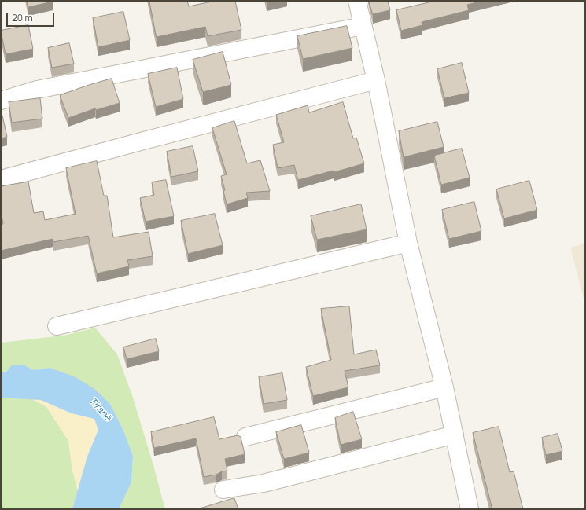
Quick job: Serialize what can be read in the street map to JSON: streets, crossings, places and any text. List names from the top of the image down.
{
  "water": ["Tiranë"],
  "scale_bar": "20 m"
}
